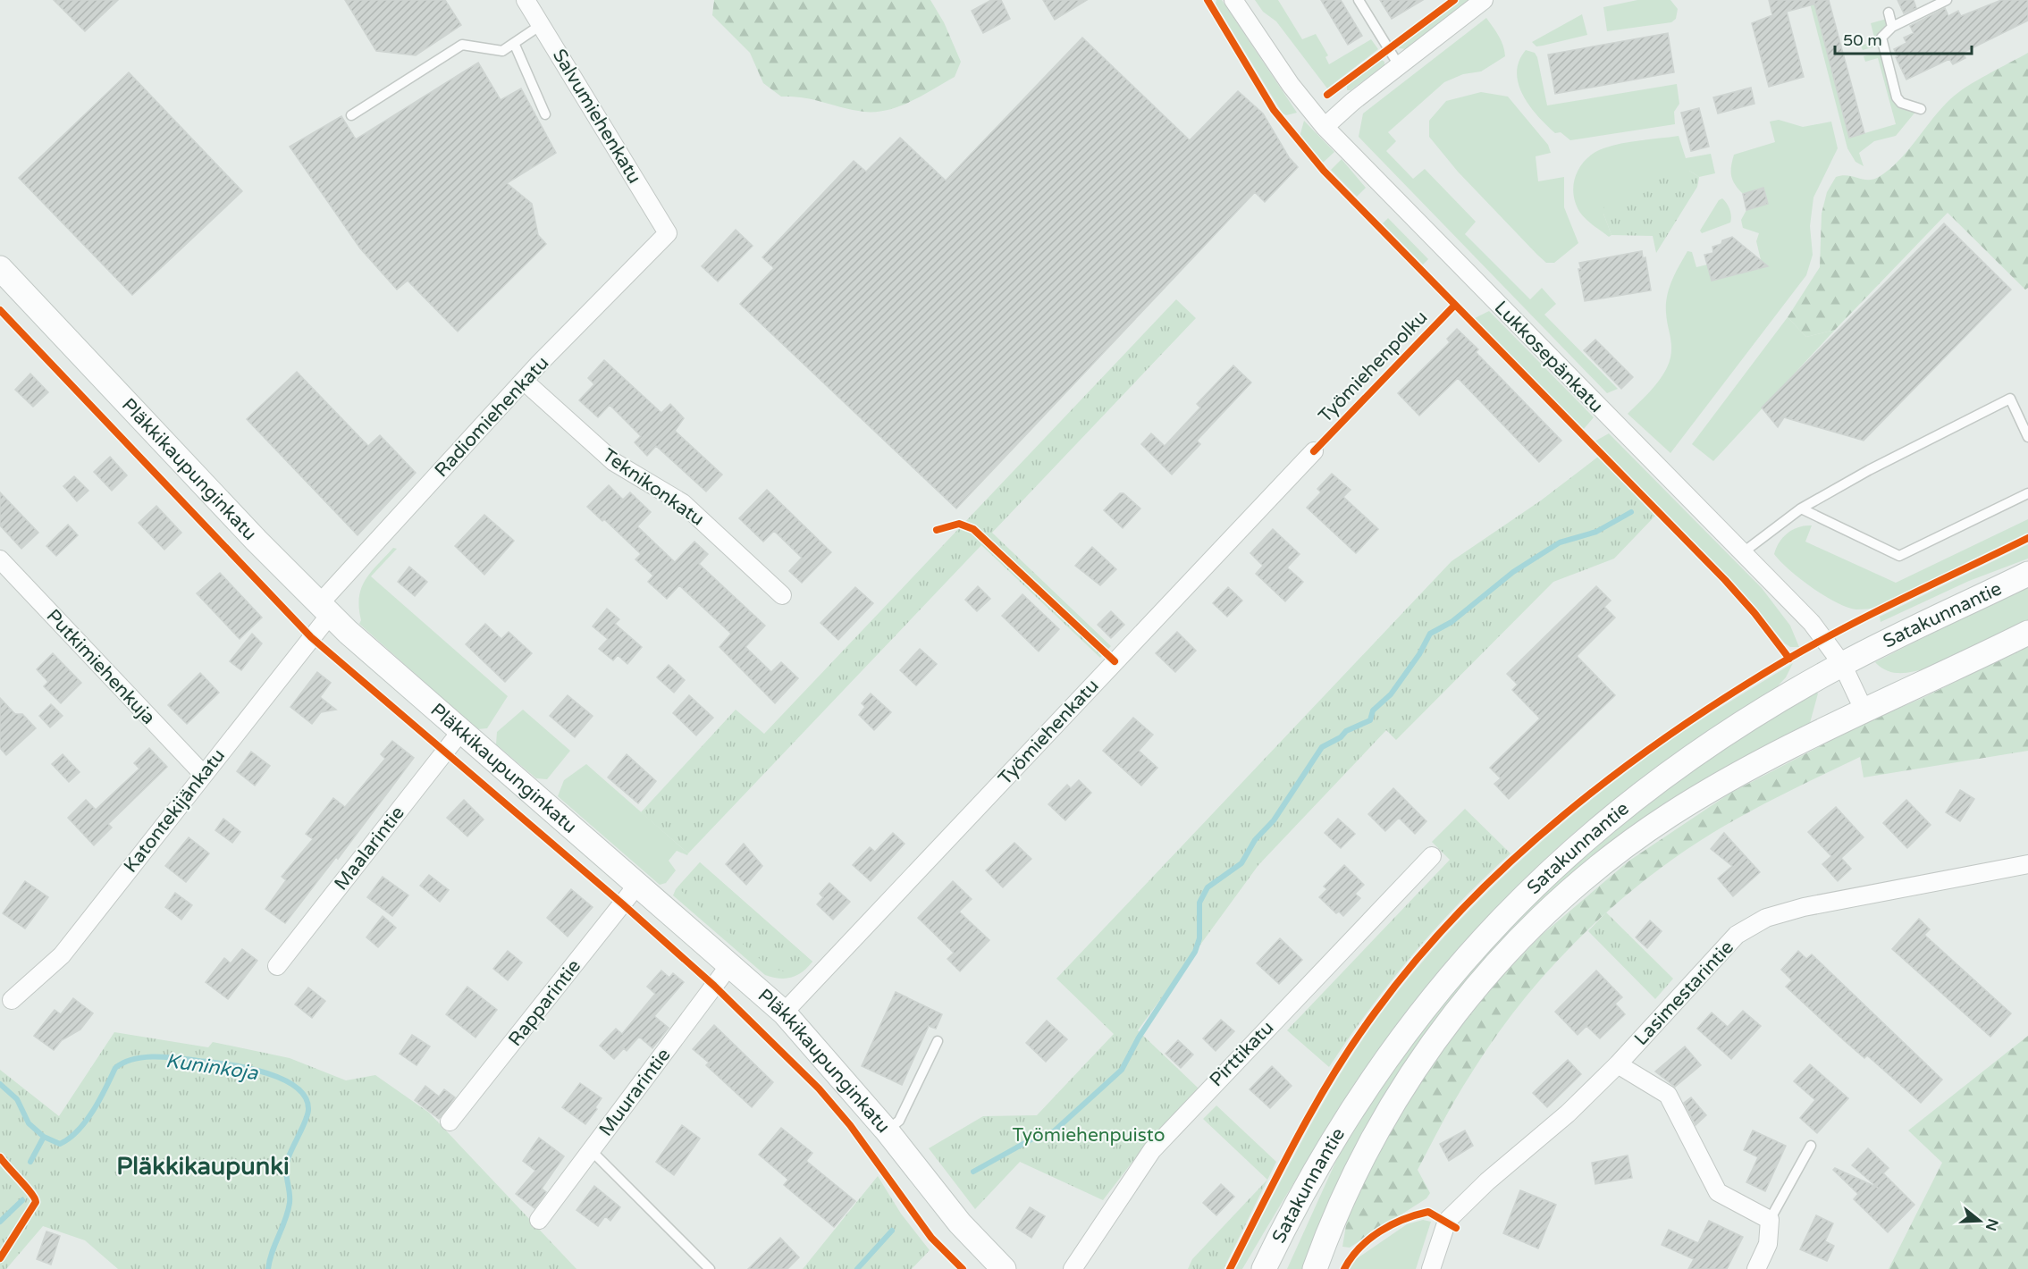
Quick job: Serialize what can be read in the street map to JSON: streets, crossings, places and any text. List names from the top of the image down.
{
  "streets": {
    "main road": ["Pläkkikaupunginkatu", "Satakunnantie"],
    "street": [
      "Salvumiehenkatu",
      "Lukkosepänkatu",
      "Radiomiehenkatu",
      "Teknikonkatu",
      "Putkimiehenkuja",
      "Työmiehenkatu",
      "Katontekijänkatu",
      "Maalarintie",
      "Lasimestarintie",
      "Rapparintie",
      "Pirttikatu",
      "Muurarintie"
    ],
    "cycle path": ["Työmiehenpolku"]
  },
  "crossings": [
    ["Salvumiehenkatu", "Radiomiehenkatu"],
    ["Lukkosepänkatu", "Satakunnantie"],
    ["Radiomiehenkatu", "Pläkkikaupunginkatu"],
    ["Radiomiehenkatu", "Teknikonkatu"],
    ["Radiomiehenkatu", "Katontekijänkatu"],
    ["Pläkkikaupunginkatu", "Työmiehenkatu"],
    ["Pläkkikaupunginkatu", "Katontekijänkatu"],
    ["Pläkkikaupunginkatu", "Maalarintie"],
    ["Pläkkikaupunginkatu", "Rapparintie"],
    ["Pläkkikaupunginkatu", "Muurarintie"],
    ["Putkimiehenkuja", "Katontekijänkatu"]
  ],
  "districts": ["Pläkkikaupunki"],
  "water": ["Kuninkoja"],
  "parks": ["Työmiehenpuisto"],
  "scale_bar": "50 m",
  "north": "right"
}
